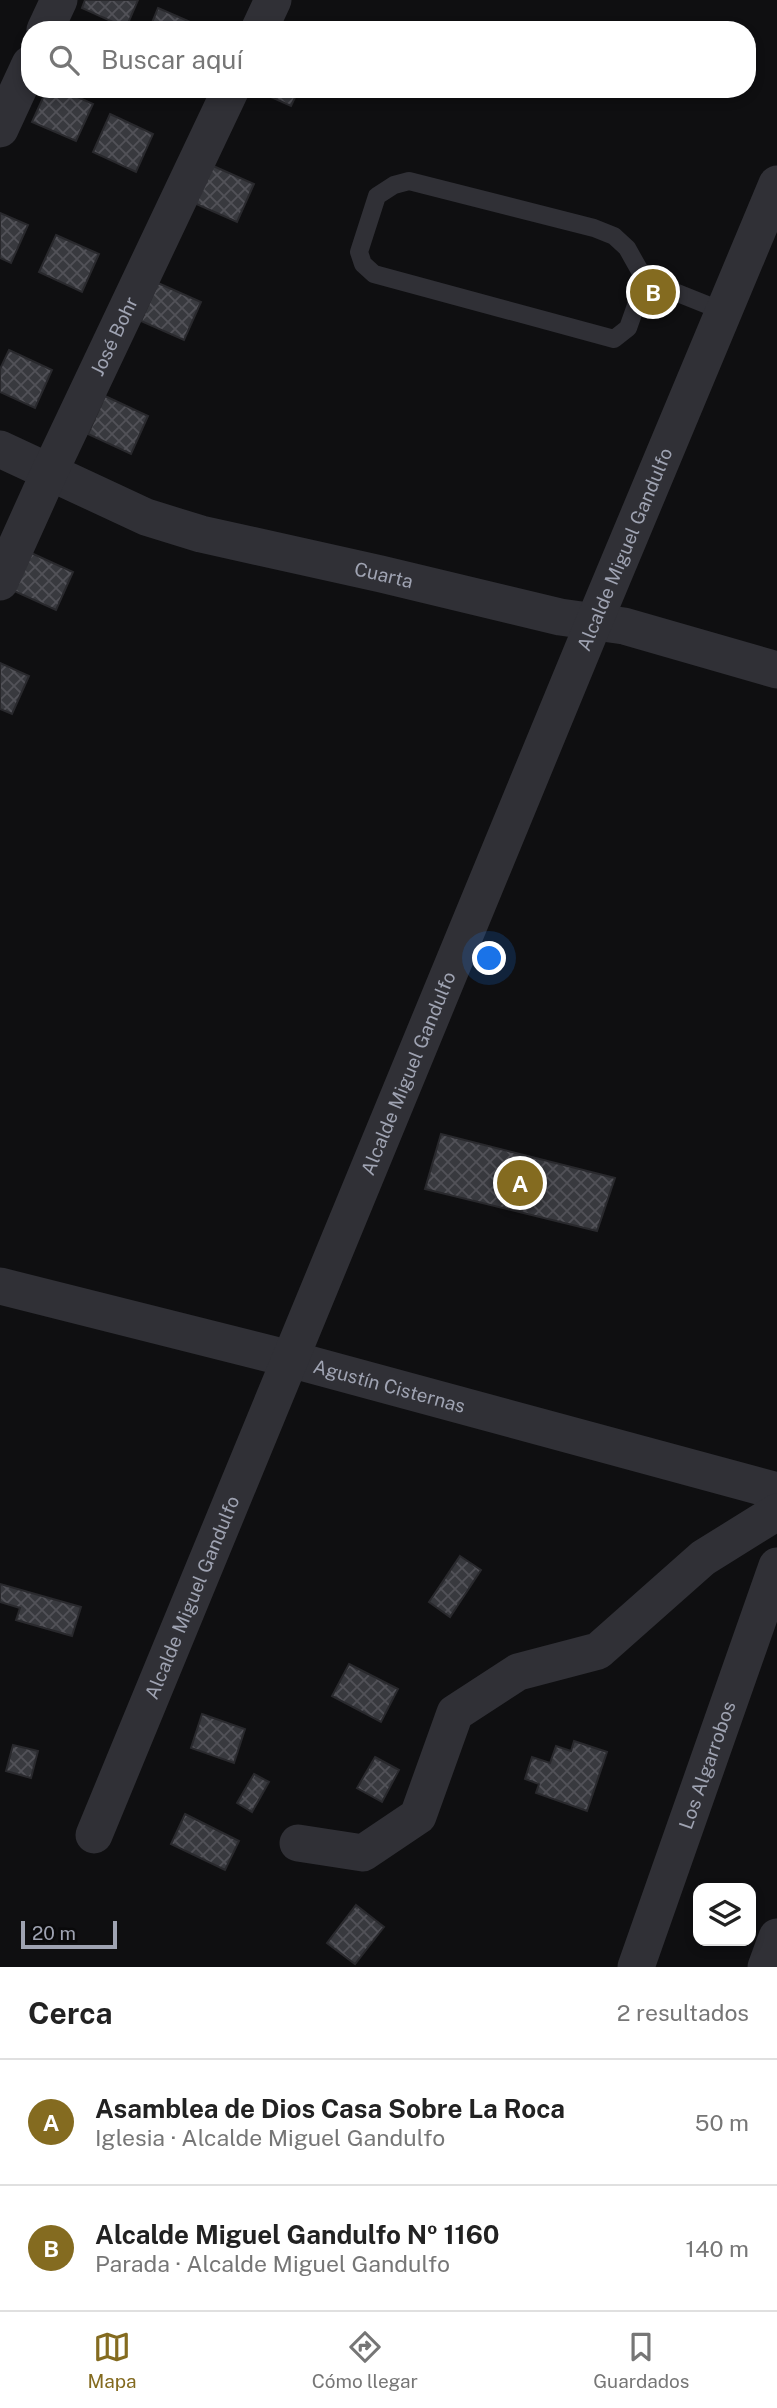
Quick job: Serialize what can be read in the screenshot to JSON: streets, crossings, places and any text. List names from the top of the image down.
{
  "streets": {
    "street": [
      "José Bohr",
      "Alcalde Miguel Gandulfo",
      "Cuarta",
      "Agustín Cisternas",
      "Los Algarrobos"
    ]
  },
  "crossings": [
    ["José Bohr", "Cuarta"],
    ["Alcalde Miguel Gandulfo", "Cuarta"],
    ["Alcalde Miguel Gandulfo", "Agustín Cisternas"]
  ],
  "scale_bar": "20 m",
  "page": {
    "search": "Buscar aquí",
    "pins": ["B", "A"],
    "scale": "20 m",
    "heading": ["Cerca", "2 resultados"],
    "list": [
      {
        "mark": "A",
        "name": "Asamblea de Dios Casa Sobre La Roca",
        "note": "Iglesia · Alcalde Miguel Gandulfo",
        "value": "50 m"
      },
      {
        "mark": "B",
        "name": "Alcalde Miguel Gandulfo Nº 1160",
        "note": "Parada · Alcalde Miguel Gandulfo",
        "value": "140 m"
      }
    ],
    "nav": ["Mapa", "Cómo llegar", "Guardados"]
  }
}
